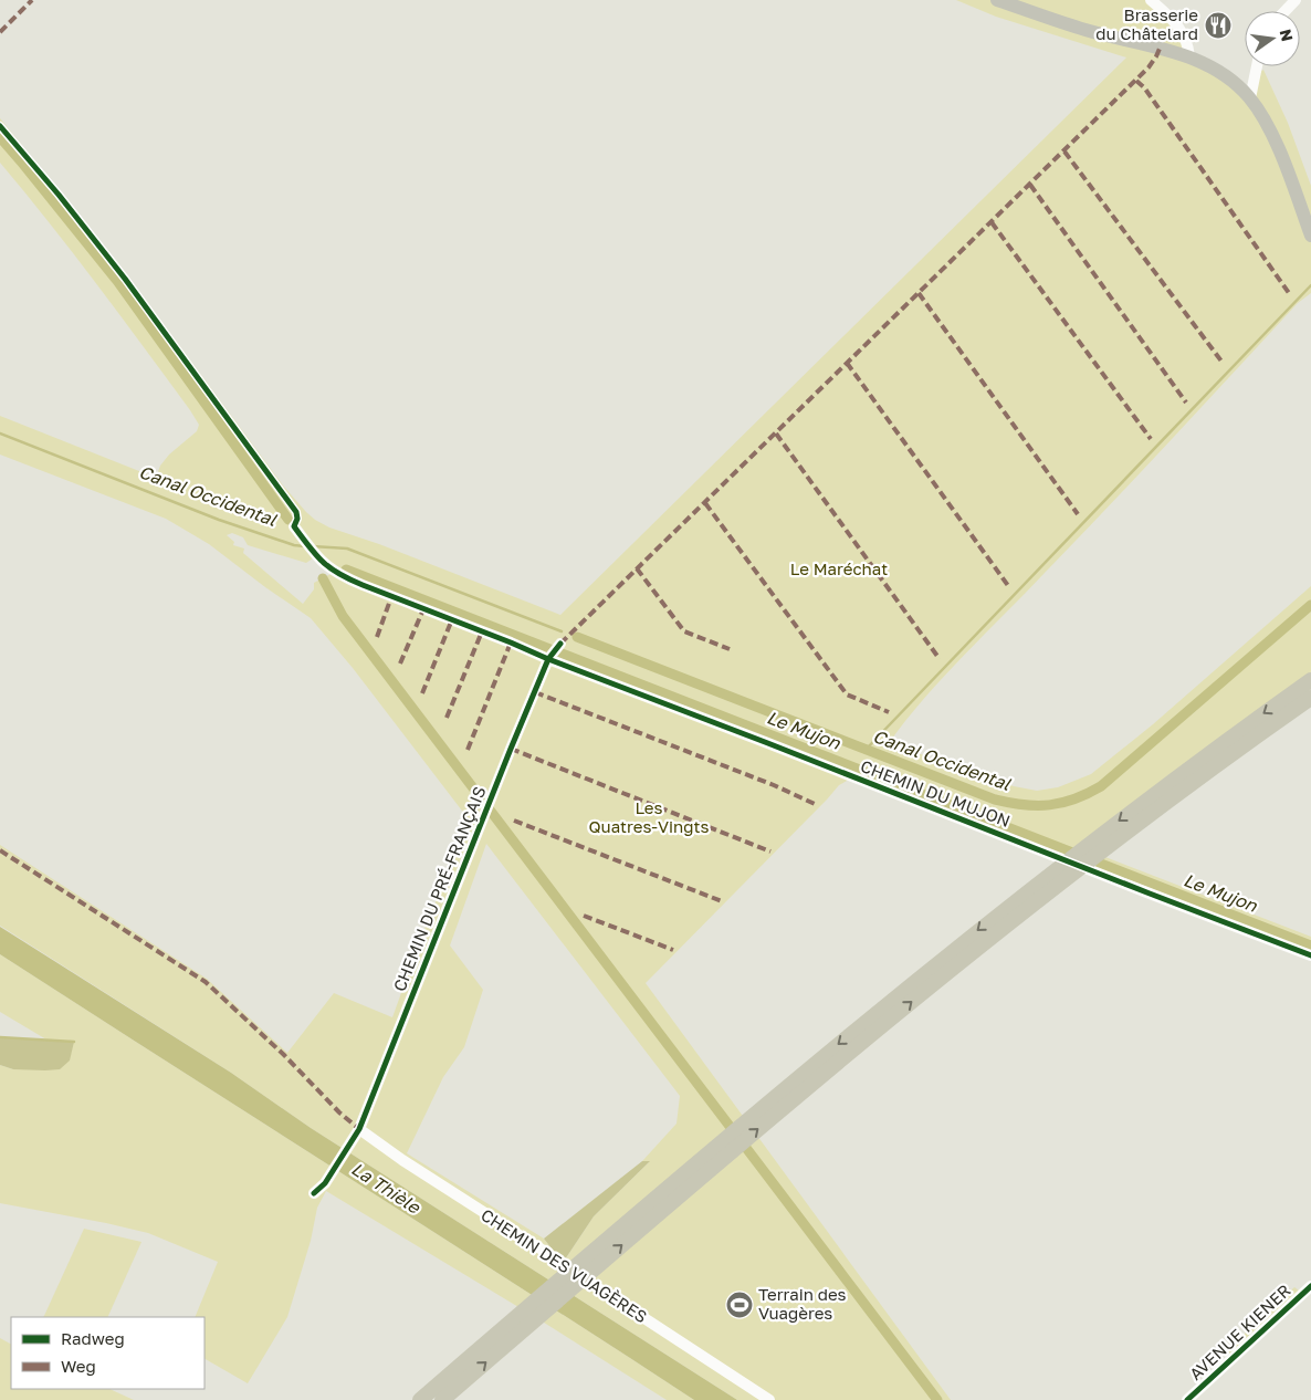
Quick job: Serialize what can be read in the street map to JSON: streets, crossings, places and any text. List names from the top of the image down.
{
  "streets": {
    "street": [
      "CHEMIN DU MUJON",
      "CHEMIN DU PRÉ-FRANÇAIS",
      "CHEMIN DES VUAGÈRES",
      "AVENUE KIENER"
    ]
  },
  "crossings": [
    ["CHEMIN DU MUJON", "CHEMIN DU PRÉ-FRANÇAIS"],
    ["CHEMIN DU PRÉ-FRANÇAIS", "CHEMIN DES VUAGÈRES"]
  ],
  "water": ["Canal Occidental", "Le Mujon", "La Thièle"],
  "parks": ["Le Maréchat", "Les Quatres-Vingts"],
  "places": {
    "restaurant": ["Brasserie du Châtelard"],
    "sports": ["Terrain des Vuagères"]
  },
  "legend": ["Radweg", "Weg"],
  "north": "right"
}
